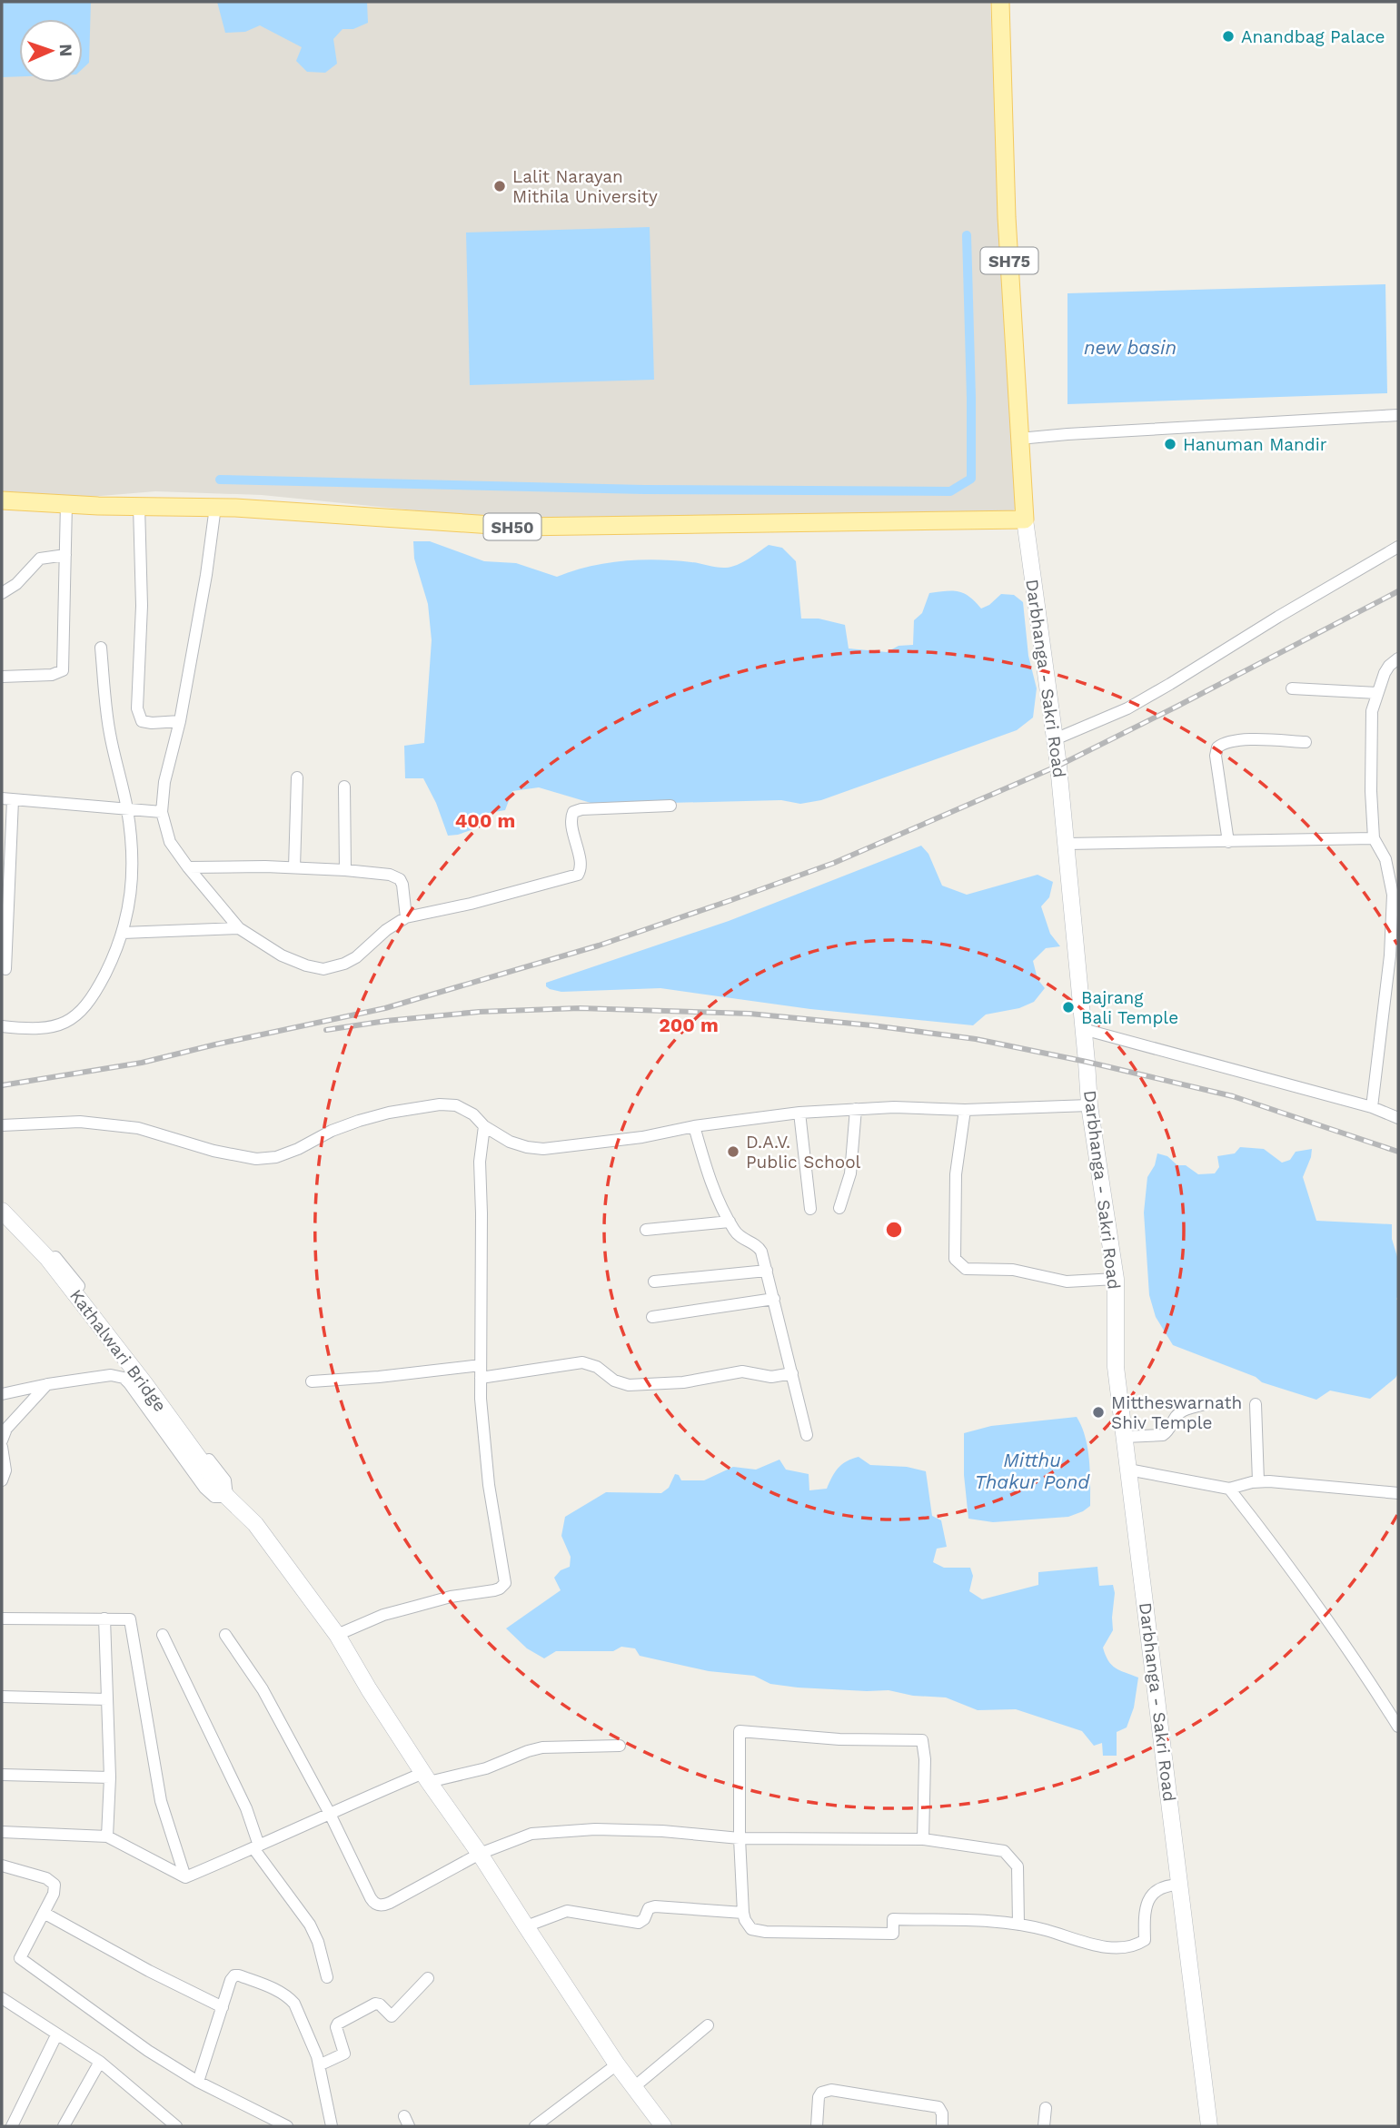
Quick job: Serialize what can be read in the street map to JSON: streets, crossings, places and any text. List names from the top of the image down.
{
  "streets": {
    "main road": [
      "SH75",
      "SH50",
      "Darbhanga - Sakri Road",
      "Kathalwari Bridge"
    ]
  },
  "crossings": [
    ["SH75", "SH50"],
    ["SH75", "Darbhanga - Sakri Road"],
    ["SH50", "Darbhanga - Sakri Road"]
  ],
  "water": ["new basin", "Mitthu Thakur Pond"],
  "places": [
    "Anandbag Palace",
    "Lalit Narayan Mithila University",
    "Hanuman Mandir",
    "Bajrang Bali Temple",
    "D.A.V. Public School",
    "Mittheswarnath Shiv Temple"
  ],
  "north": "right",
  "rings": ["400 m", "200 m"]
}
